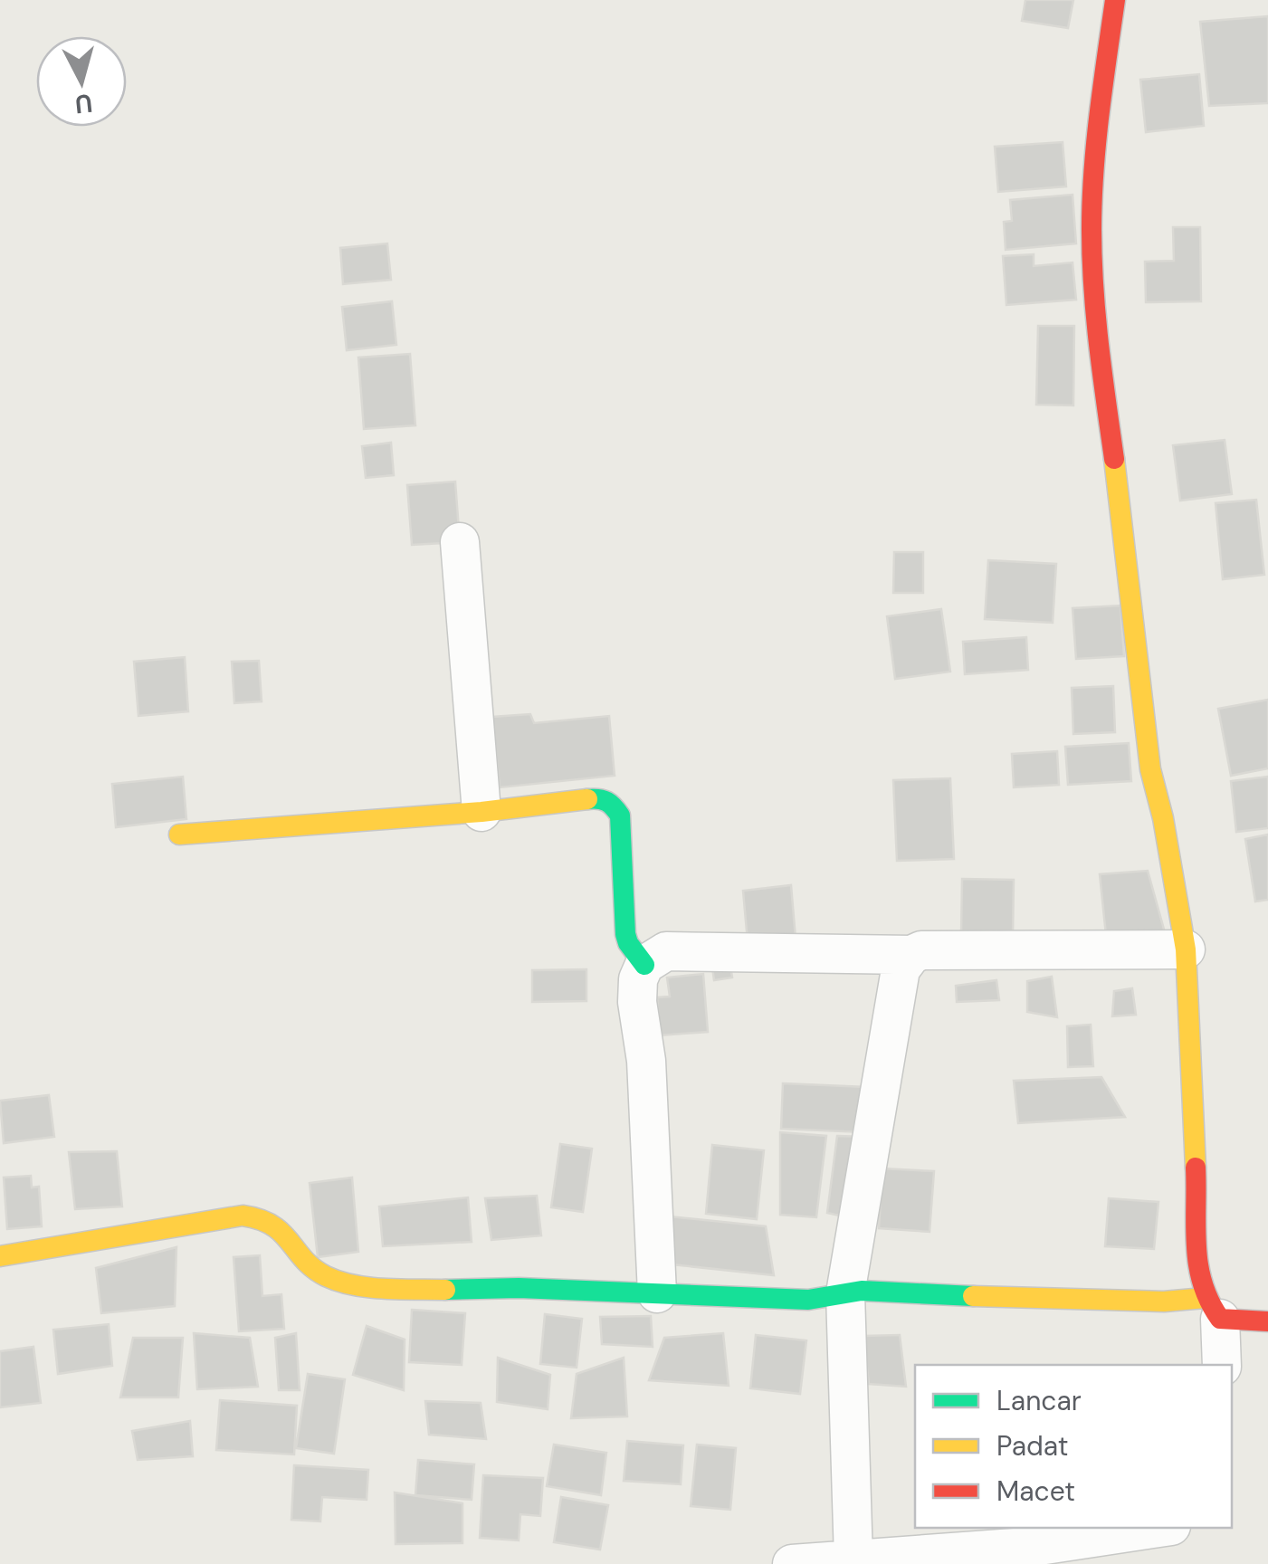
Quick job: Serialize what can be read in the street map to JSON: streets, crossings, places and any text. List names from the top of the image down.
{
  "legend": ["Lancar", "Padat", "Macet"],
  "north": "bottom"
}
